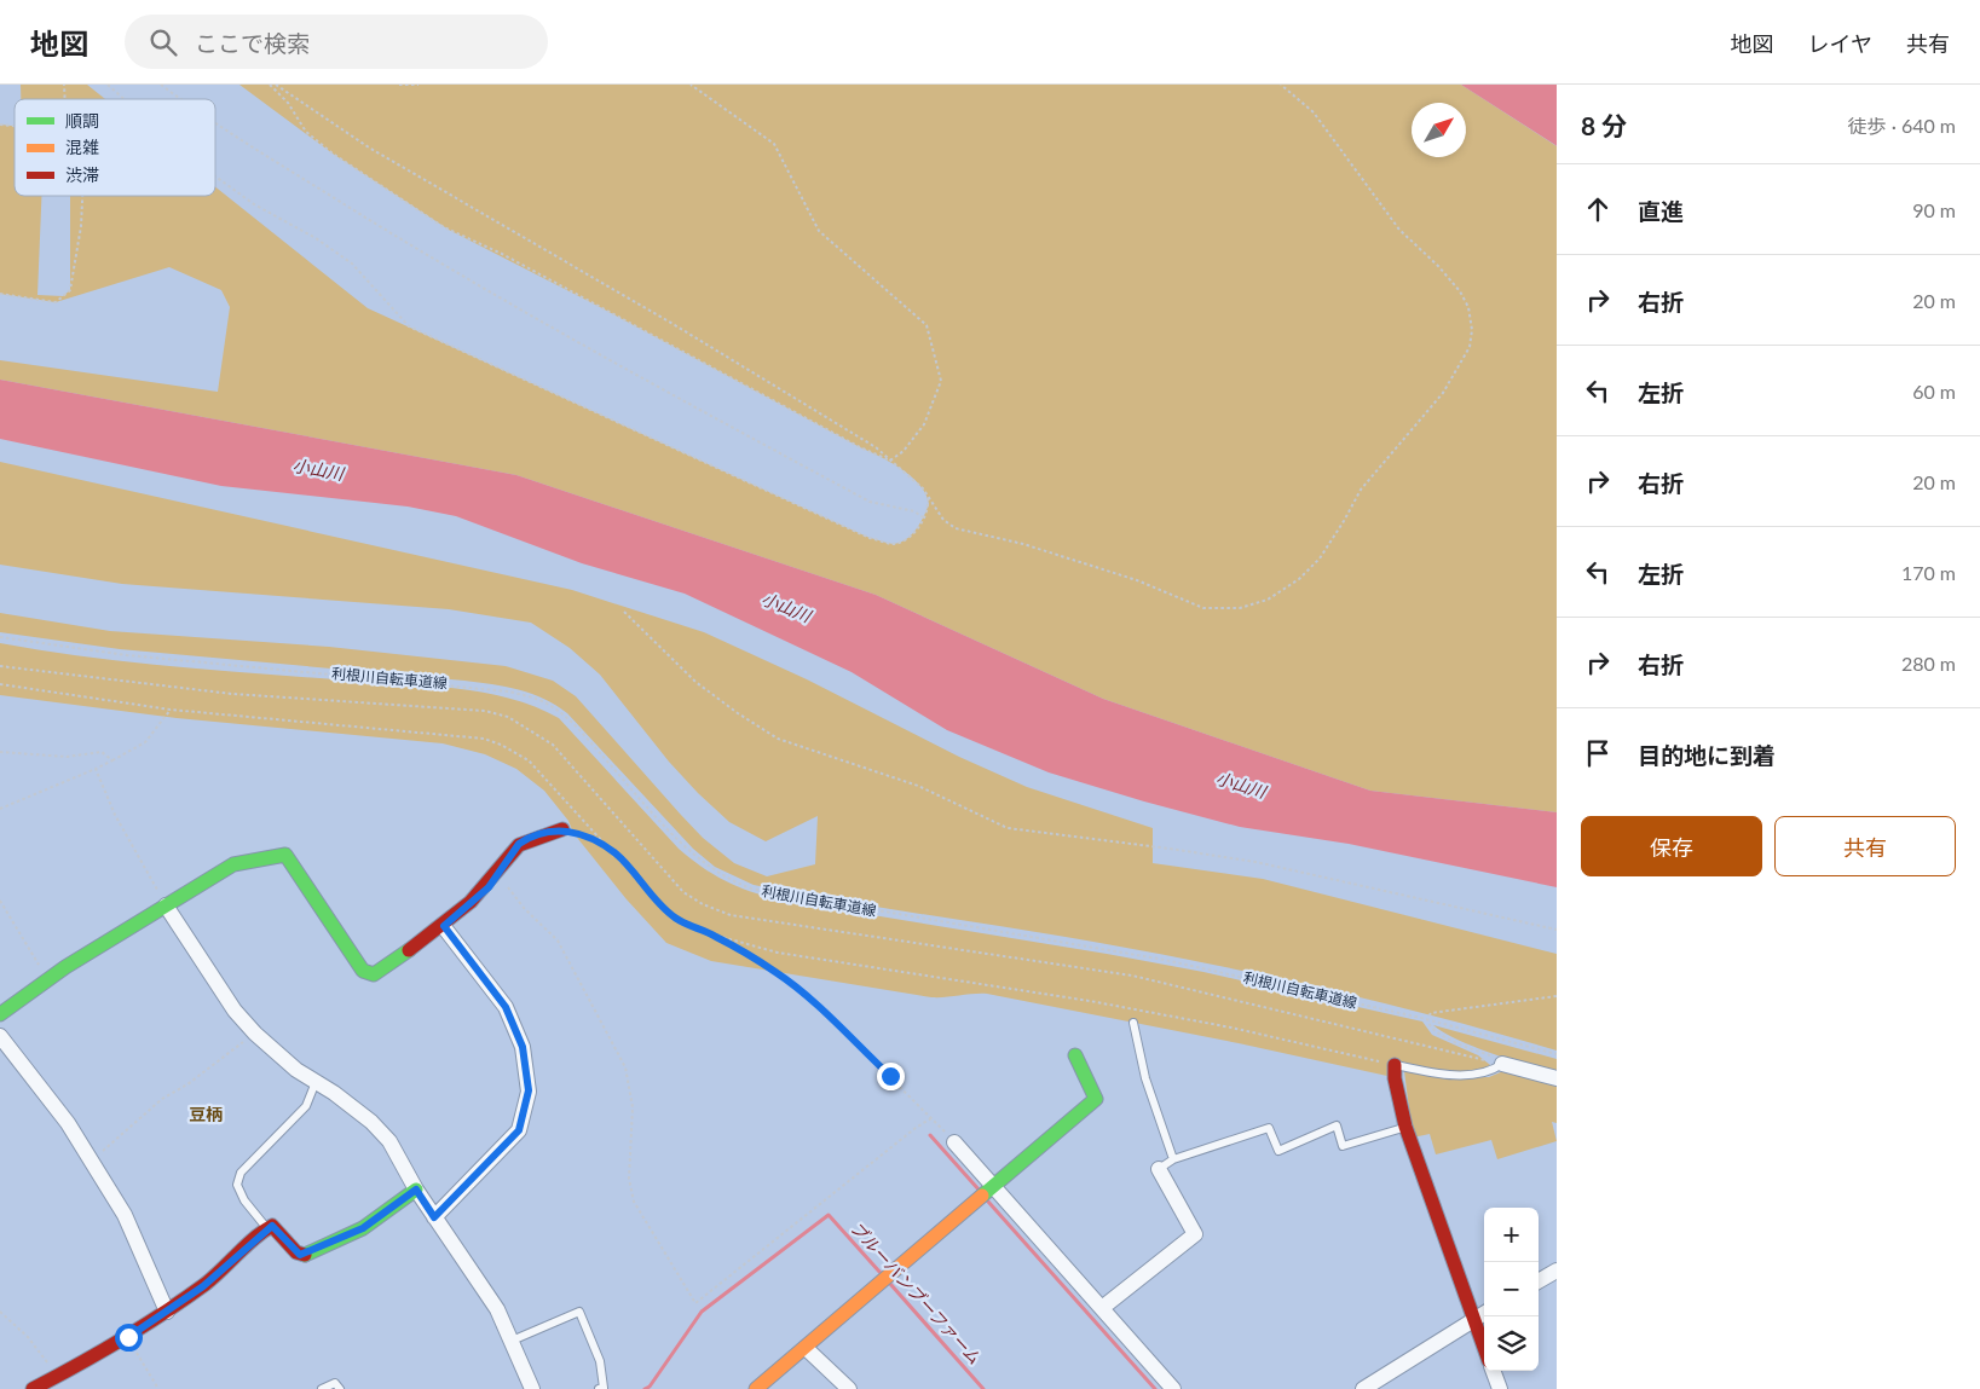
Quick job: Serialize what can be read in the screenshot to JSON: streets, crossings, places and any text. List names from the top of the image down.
{
  "streets": {
    "path": ["利根川自転車道線"]
  },
  "districts": ["豆柄"],
  "water": ["小山川", "ブルーバンブーファーム"],
  "legend": ["順調", "混雑", "渋滞"],
  "north": "top right",
  "page": {
    "header": "地図",
    "search": "ここで検索",
    "nav": ["地図", "レイヤ", "共有"],
    "heading": ["8 分", "徒歩 · 640 m"],
    "list": [
      ["直進", "90 m"],
      ["右折", "20 m"],
      ["左折", "60 m"],
      ["右折", "20 m"],
      ["左折", "170 m"],
      ["右折", "280 m"],
      "目的地に到着"
    ],
    "buttons": ["保存", "共有"],
    "map_buttons": ["+", "−"]
  }
}
